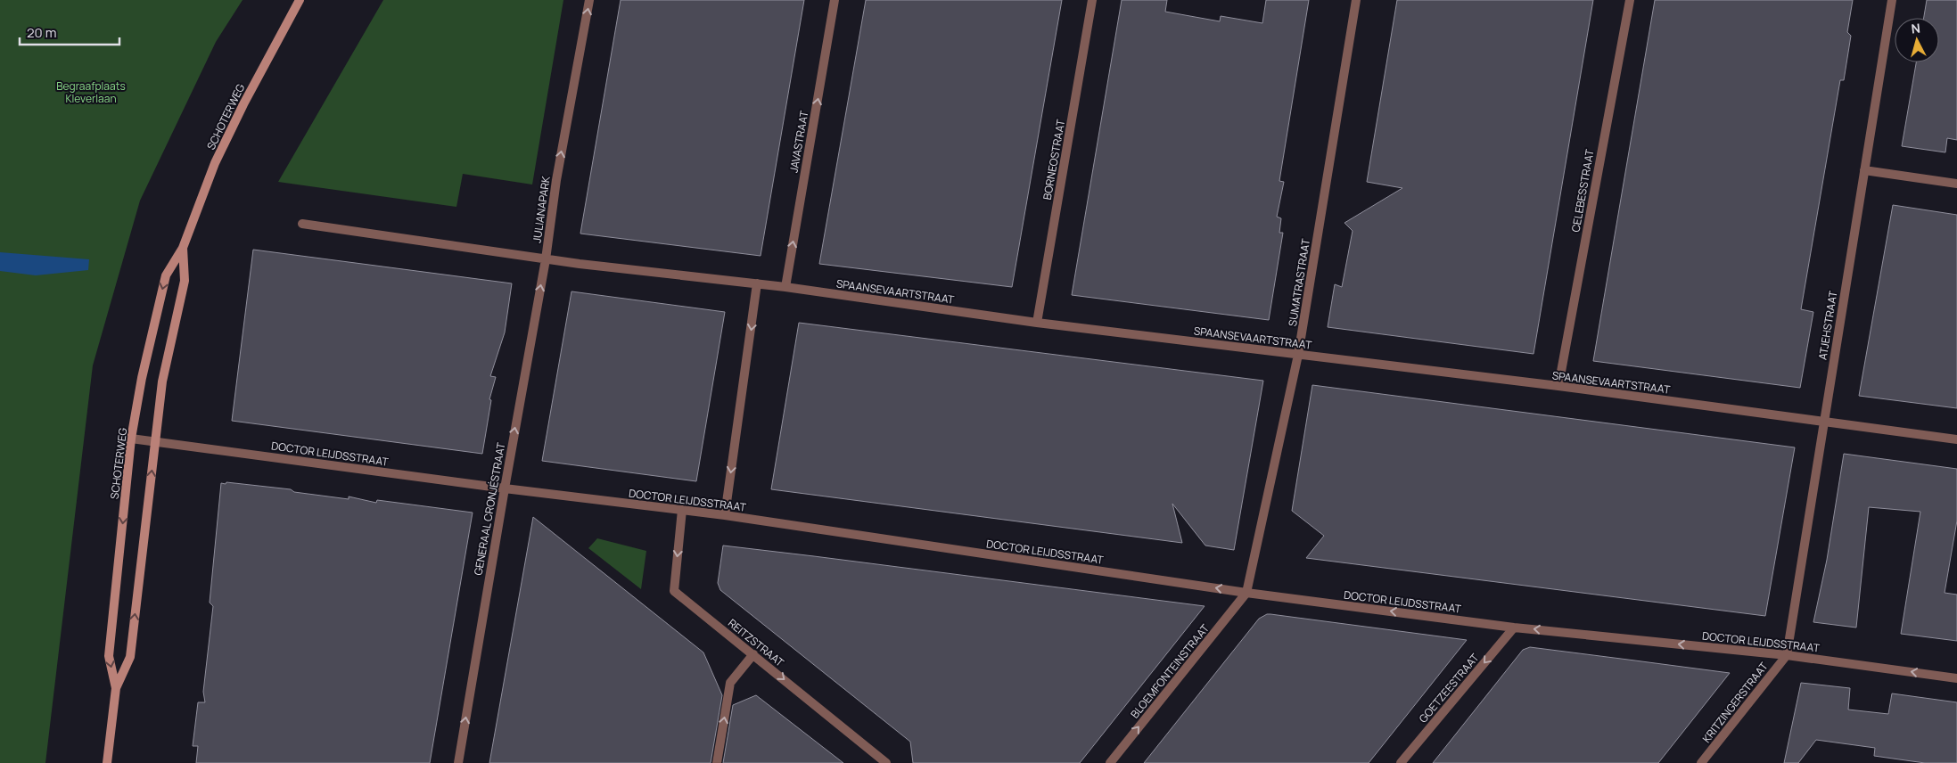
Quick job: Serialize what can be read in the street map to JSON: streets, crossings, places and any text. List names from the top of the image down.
{
  "streets": {
    "main road": ["SCHOTERWEG"],
    "street": [
      "JAVASTRAAT",
      "BORNEOSTRAAT",
      "CELEBESSTRAAT",
      "JULIANAPARK",
      "SUMATRASTRAAT",
      "SPAANSEVAARTSTRAAT",
      "ATJEHSTRAAT",
      "DOCTOR LEIJDSSTRAAT",
      "GENERAAL CRONJÉSTRAAT",
      "REITZSTRAAT",
      "BLOEMFONTEINSTRAAT",
      "GOETZEESTRAAT",
      "KRITZINGERSTRAAT"
    ]
  },
  "crossings": [
    ["SCHOTERWEG", "DOCTOR LEIJDSSTRAAT"],
    ["JAVASTRAAT", "SPAANSEVAARTSTRAAT"],
    ["BORNEOSTRAAT", "SPAANSEVAARTSTRAAT"],
    ["CELEBESSTRAAT", "SPAANSEVAARTSTRAAT"],
    ["JULIANAPARK", "SPAANSEVAARTSTRAAT"],
    ["JULIANAPARK", "GENERAAL CRONJÉSTRAAT"],
    ["SUMATRASTRAAT", "SPAANSEVAARTSTRAAT"],
    ["SUMATRASTRAAT", "DOCTOR LEIJDSSTRAAT"],
    ["SUMATRASTRAAT", "BLOEMFONTEINSTRAAT"],
    ["SPAANSEVAARTSTRAAT", "ATJEHSTRAAT"],
    ["SPAANSEVAARTSTRAAT", "GENERAAL CRONJÉSTRAAT"],
    ["ATJEHSTRAAT", "DOCTOR LEIJDSSTRAAT"],
    ["ATJEHSTRAAT", "KRITZINGERSTRAAT"],
    ["DOCTOR LEIJDSSTRAAT", "GENERAAL CRONJÉSTRAAT"],
    ["DOCTOR LEIJDSSTRAAT", "REITZSTRAAT"],
    ["DOCTOR LEIJDSSTRAAT", "BLOEMFONTEINSTRAAT"],
    ["DOCTOR LEIJDSSTRAAT", "GOETZEESTRAAT"],
    ["DOCTOR LEIJDSSTRAAT", "KRITZINGERSTRAAT"]
  ],
  "one_way": [
    "JAVASTRAAT",
    "JULIANAPARK",
    "DOCTOR LEIJDSSTRAAT",
    "GENERAAL CRONJÉSTRAAT",
    "REITZSTRAAT",
    "BLOEMFONTEINSTRAAT",
    "GOETZEESTRAAT"
  ],
  "parks": ["Begraafplaats Kleverlaan"],
  "scale_bar": "20 m",
  "north": "top"
}
